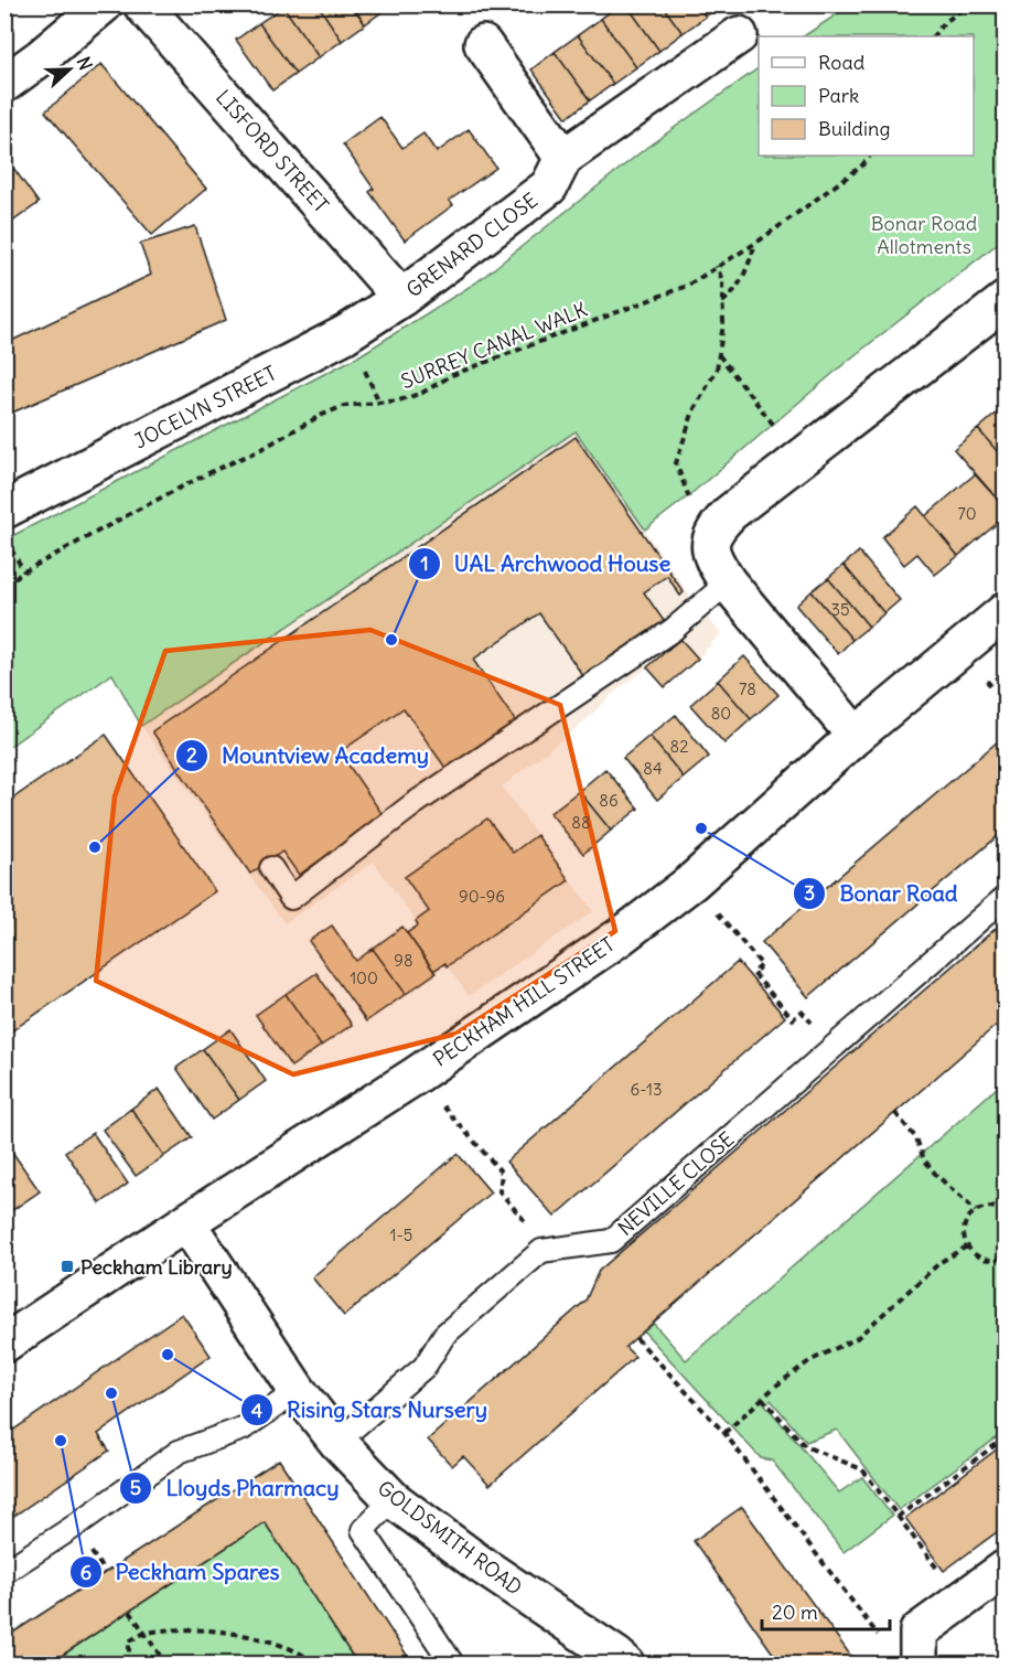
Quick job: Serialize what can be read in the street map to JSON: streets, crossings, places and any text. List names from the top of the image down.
{
  "streets": {
    "street": [
      "LISFORD STREET",
      "GRENARD CLOSE",
      "JOCELYN STREET",
      "PECKHAM HILL STREET",
      "GOLDSMITH ROAD"
    ],
    "lane": ["NEVILLE CLOSE"],
    "path": ["SURREY CANAL WALK"]
  },
  "crossings": [
    ["LISFORD STREET", "GRENARD CLOSE"],
    ["LISFORD STREET", "JOCELYN STREET"],
    ["GRENARD CLOSE", "JOCELYN STREET"],
    ["PECKHAM HILL STREET", "GOLDSMITH ROAD"]
  ],
  "parks": ["Bonar Road Allotments"],
  "places": {
    "other": [
      "UAL Archwood House",
      "Bonar Road",
      "Mountview Academy",
      "Rising Stars Nursery",
      "Lloyds Pharmacy",
      "Peckham Spares"
    ],
    "transit": ["Peckham Library"]
  },
  "house_numbers": [
    "70",
    "35",
    "78",
    "80",
    "82",
    "84",
    "86",
    "88",
    "90-96",
    "98",
    "100",
    "6-13",
    "1-5"
  ],
  "legend": ["Road", "Park", "Building"],
  "scale_bar": "20 m",
  "north": "right"
}
